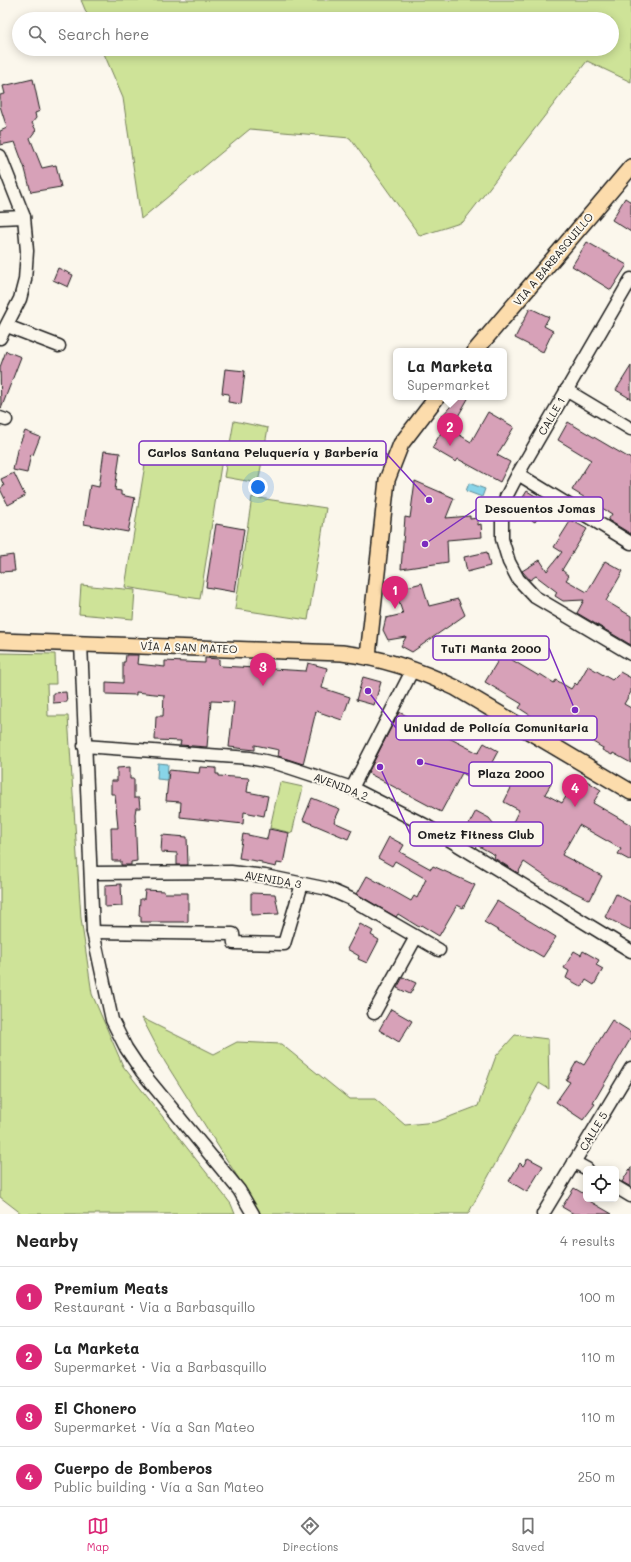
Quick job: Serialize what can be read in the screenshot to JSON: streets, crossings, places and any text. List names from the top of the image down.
{
  "streets": {
    "main road": ["VIA A BARBASQUILLO", "VÍA A SAN MATEO"],
    "street": [
      "CALLE 1",
      "AVENIDA 2",
      "AVENIDA 3",
      "CALLE 5"
    ]
  },
  "places": [
    "Carlos Santana Peluquería y Barbería",
    "Descuentos Jomas",
    "Unidad de Policía Comunitaria",
    "TuTi Manta 2000",
    "Plaza 2000",
    "Ometz Fitness Club"
  ],
  "page": {
    "search": "Search here",
    "popup": ["La Marketa", "Supermarket"],
    "pins": [
      "2",
      "1",
      "3",
      "4"
    ],
    "heading": ["Nearby", "4 results"],
    "list": [
      {
        "mark": "1",
        "name": "Premium Meats",
        "note": "Restaurant · Via a Barbasquillo",
        "value": "100 m"
      },
      {
        "mark": "2",
        "name": "La Marketa",
        "note": "Supermarket · Via a Barbasquillo",
        "value": "110 m"
      },
      {
        "mark": "3",
        "name": "El Chonero",
        "note": "Supermarket · Vía a San Mateo",
        "value": "110 m"
      },
      {
        "mark": "4",
        "name": "Cuerpo de Bomberos",
        "note": "Public building · Vía a San Mateo",
        "value": "250 m"
      }
    ],
    "nav": ["Map", "Directions", "Saved"]
  }
}
